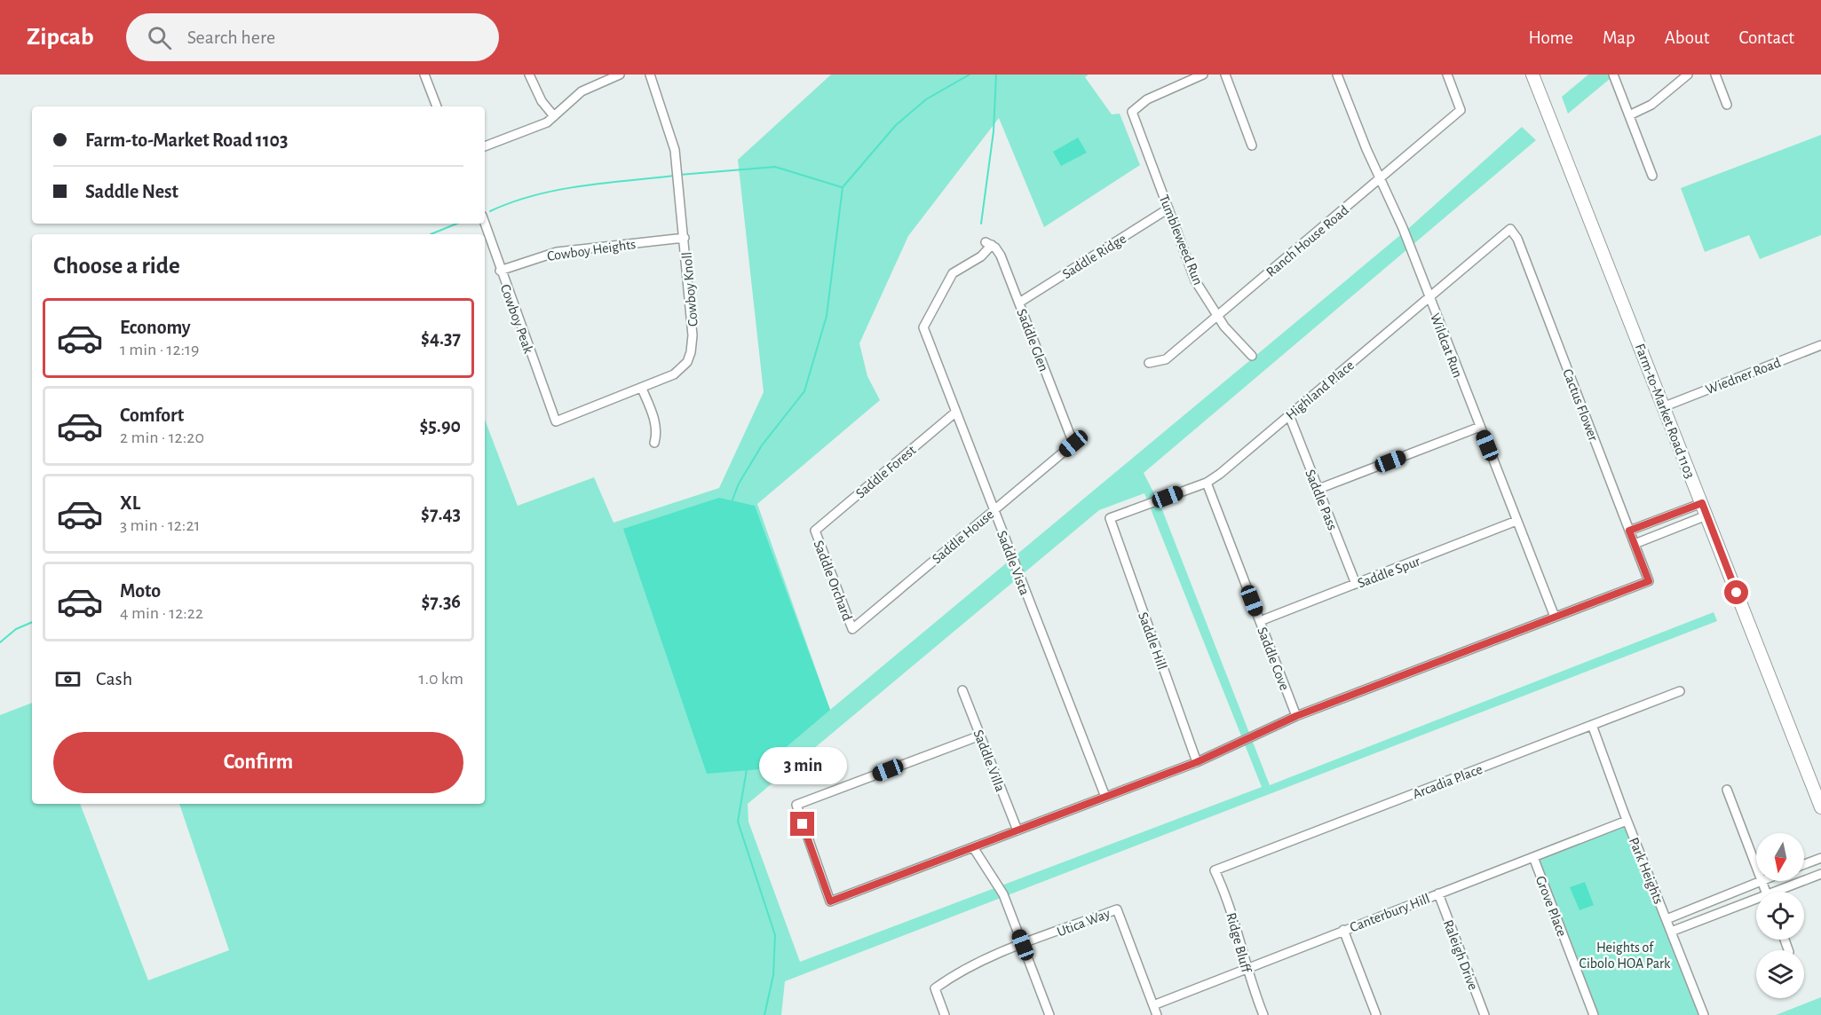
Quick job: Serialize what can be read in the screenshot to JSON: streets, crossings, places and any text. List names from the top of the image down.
{
  "streets": {
    "main road": ["Farm-to-Market Road 1103"],
    "street": [
      "Tumbleweed Run",
      "Ranch House Road",
      "Cowboy Heights",
      "Saddle Ridge",
      "Cowboy Knoll",
      "Cowboy Peak",
      "Saddle Glen",
      "Wildcat Run",
      "Wiedner Road",
      "Highland Place",
      "Cactus Flower",
      "Saddle Forest",
      "Saddle Pass",
      "Saddle House",
      "Saddle Vista",
      "Saddle Spur",
      "Saddle Orchard",
      "Saddle Hill",
      "Saddle Cove",
      "Saddle Villa",
      "Arcadia Place",
      "Park Heights",
      "Grove Place",
      "Canterbury Hill",
      "Utica Way",
      "Ridge Bluff",
      "Raleigh Drive"
    ]
  },
  "crossings": [
    ["Tumbleweed Run", "Ranch House Road"],
    ["Tumbleweed Run", "Saddle Ridge"],
    ["Ranch House Road", "Wildcat Run"],
    ["Cowboy Heights", "Cowboy Knoll"],
    ["Cowboy Heights", "Cowboy Peak"],
    ["Saddle Ridge", "Saddle Glen"],
    ["Cowboy Knoll", "Cowboy Peak"],
    ["Saddle Glen", "Saddle House"],
    ["Saddle Glen", "Saddle Vista"],
    ["Wildcat Run", "Highland Place"],
    ["Wildcat Run", "Cactus Flower"],
    ["Wildcat Run", "Saddle Spur"],
    ["Wiedner Road", "Farm-to-Market Road 1103"],
    ["Highland Place", "Cactus Flower"],
    ["Highland Place", "Saddle Pass"],
    ["Highland Place", "Saddle Hill"],
    ["Highland Place", "Saddle Cove"],
    ["Saddle Forest", "Saddle Vista"],
    ["Saddle Forest", "Saddle Orchard"],
    ["Saddle Pass", "Saddle Spur"],
    ["Saddle House", "Saddle Vista"],
    ["Saddle House", "Saddle Orchard"],
    ["Saddle Spur", "Saddle Cove"],
    ["Arcadia Place", "Park Heights"],
    ["Arcadia Place", "Ridge Bluff"],
    ["Park Heights", "Canterbury Hill"],
    ["Grove Place", "Canterbury Hill"],
    ["Canterbury Hill", "Utica Way"],
    ["Canterbury Hill", "Ridge Bluff"],
    ["Canterbury Hill", "Raleigh Drive"]
  ],
  "parks": ["Heights of Cibolo HOA Park"],
  "north": "bottom",
  "page": {
    "header": "Zipcab",
    "search": "Search here",
    "nav": [
      "Home",
      "Map",
      "About",
      "Contact"
    ],
    "banner": ["Farm-to-Market Road 1103", "Saddle Nest"],
    "heading": "Choose a ride",
    "list": [
      {
        "name": "Economy",
        "note": "1 min · 12:19",
        "value": "$4.37"
      },
      {
        "name": "Comfort",
        "note": "2 min · 12:20",
        "value": "$5.90"
      },
      {
        "name": "XL",
        "note": "3 min · 12:21",
        "value": "$7.43"
      },
      {
        "name": "Moto",
        "note": "4 min · 12:22",
        "value": "$7.36"
      }
    ],
    "pay": ["Cash", "1.0 km"],
    "buttons": "Confirm",
    "bubble": "3 min"
  }
}
